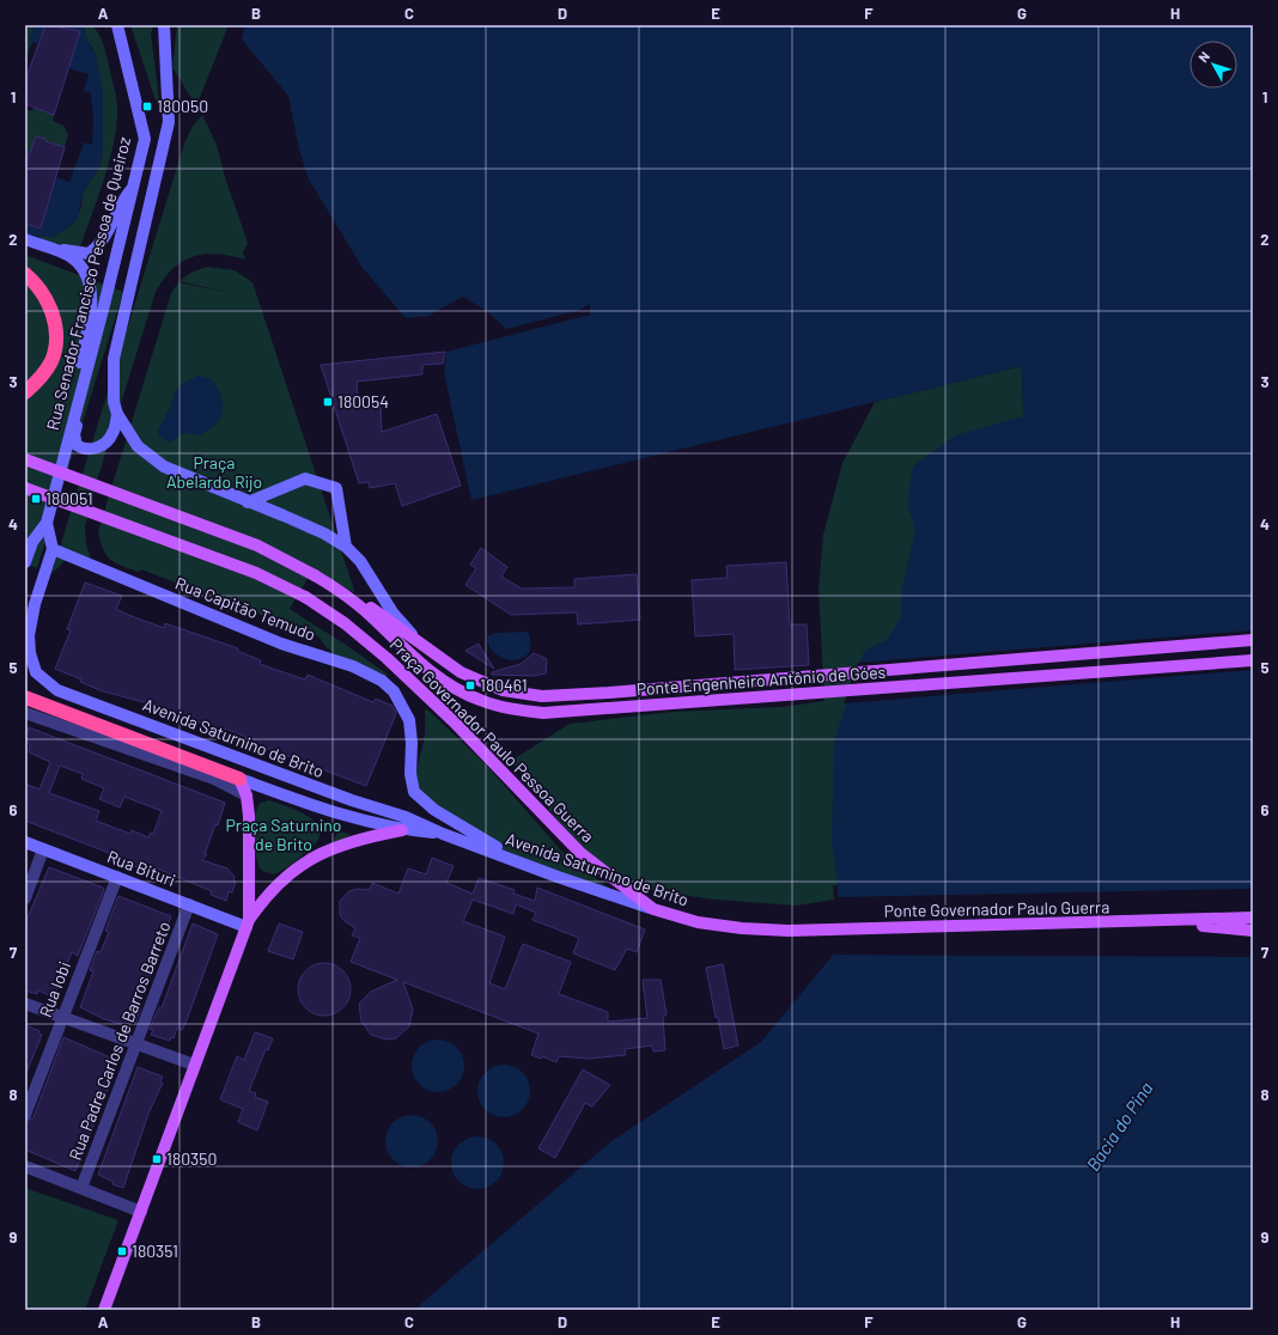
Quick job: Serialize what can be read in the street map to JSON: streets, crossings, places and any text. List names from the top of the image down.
{
  "streets": {
    "main road": [
      "Rua Senador Francisco Pessoa de Queiroz",
      "Rua Capitão Temudo",
      "Ponte Engenheiro Antônio de Góes",
      "Avenida Saturnino de Brito",
      "Praça Governador Paulo Pessoa Guerra",
      "Rua Bituri",
      "Ponte Governador Paulo Guerra"
    ],
    "street": ["Rua Iobi", "Rua Padre Carlos de Barros Barreto"]
  },
  "crossings": [
    ["Rua Capitão Temudo", "Avenida Saturnino de Brito"],
    ["Rua Capitão Temudo", "Praça Governador Paulo Pessoa Guerra"],
    ["Avenida Saturnino de Brito", "Praça Governador Paulo Pessoa Guerra"],
    ["Avenida Saturnino de Brito", "Ponte Governador Paulo Guerra"],
    ["Rua Bituri", "Rua Iobi"],
    ["Rua Bituri", "Rua Padre Carlos de Barros Barreto"]
  ],
  "water": ["Bacia do Pina"],
  "parks": ["Praça Abelardo Rijo", "Praça Saturnino de Brito"],
  "places": {
    "transit": [
      "180050",
      "180054",
      "180051",
      "180461",
      "180350",
      "180351"
    ]
  },
  "north": "top left",
  "grid": {
    "columns": [
      "A",
      "B",
      "C",
      "D",
      "E",
      "F",
      "G",
      "H"
    ],
    "rows": [
      "1",
      "2",
      "3",
      "4",
      "5",
      "6",
      "7",
      "8",
      "9"
    ]
  }
}
